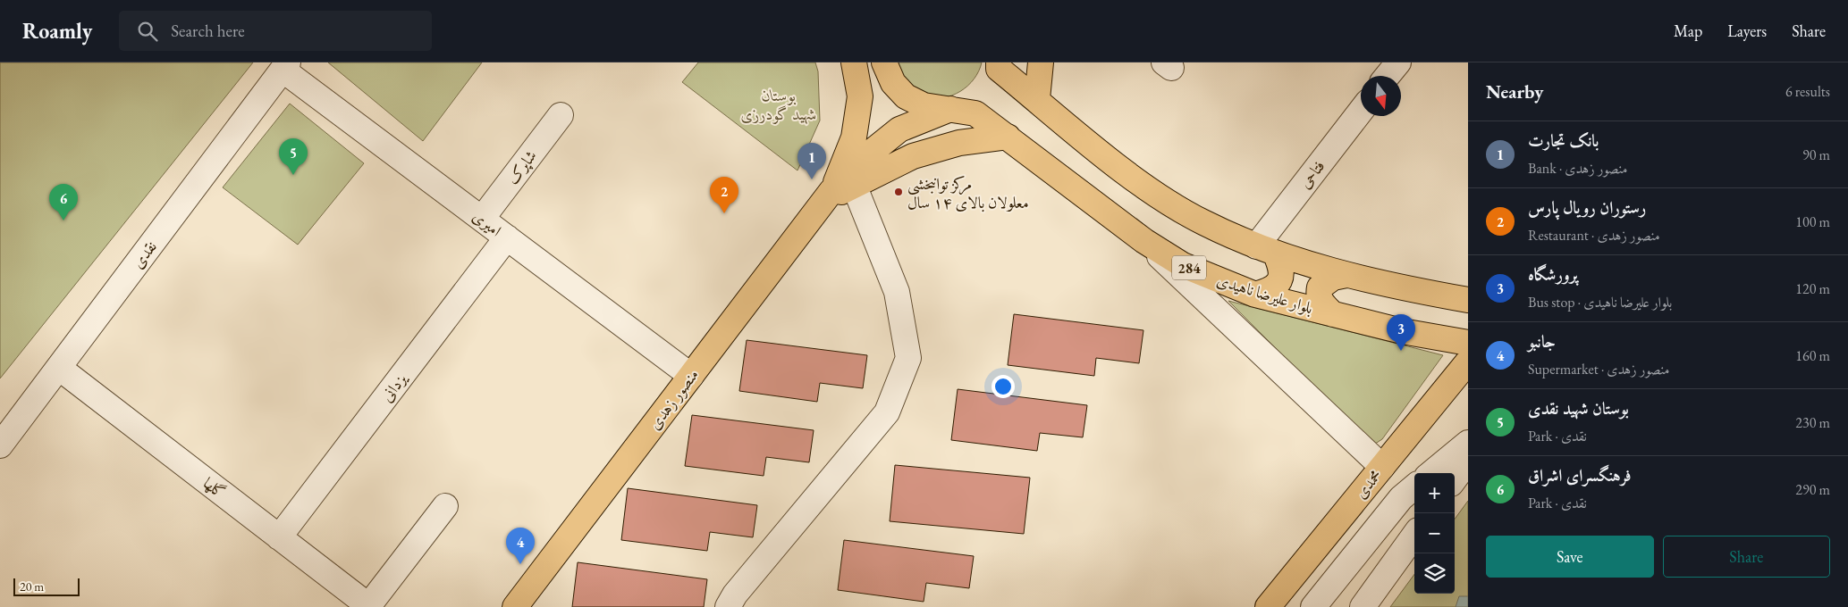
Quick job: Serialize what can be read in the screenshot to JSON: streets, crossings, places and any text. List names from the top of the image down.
{
  "streets": {
    "main road": [
      "284",
      "بلوار علیرضا ناهیدی",
      "منصور زهدی",
      "محمدی"
    ],
    "street": [
      "شاپرک",
      "فتاحی",
      "امیری",
      "نقدی",
      "یزدانی",
      "گلها"
    ]
  },
  "crossings": [
    ["شاپرک", "امیری"],
    ["امیری", "نقدی"],
    ["امیری", "یزدانی"],
    ["امیری", "منصور زهدی"],
    ["نقدی", "گلها"],
    ["بلوار علیرضا ناهیدی", "منصور زهدی"],
    ["یزدانی", "گلها"]
  ],
  "parks": ["بوستان شهید گودرزی"],
  "places": ["مرکز توانبخشی معلولان بالای ۱۴ سال"],
  "scale_bar": "20 m",
  "north": "bottom",
  "page": {
    "header": "Roamly",
    "search": "Search here",
    "nav": ["Map", "Layers", "Share"],
    "heading": ["Nearby", "6 results"],
    "list": [
      {
        "mark": "1",
        "name": "بانک تجارت",
        "note": "Bank · منصور زهدی",
        "value": "90 m"
      },
      {
        "mark": "2",
        "name": "رستوران رویال پارس",
        "note": "Restaurant · منصور زهدی",
        "value": "100 m"
      },
      {
        "mark": "3",
        "name": "پرورشگاه",
        "note": "Bus stop · بلوار علیرضا ناهیدی",
        "value": "120 m"
      },
      {
        "mark": "4",
        "name": "جانبو",
        "note": "Supermarket · منصور زهدی",
        "value": "160 m"
      },
      {
        "mark": "5",
        "name": "بوستان شهید نقدی",
        "note": "Park · نقدی",
        "value": "230 m"
      },
      {
        "mark": "6",
        "name": "فرهنگسرای اشراق",
        "note": "Park · نقدی",
        "value": "290 m"
      }
    ],
    "pins": [
      "5",
      "1",
      "2",
      "6",
      "3",
      "4"
    ],
    "map_buttons": ["+", "−"],
    "buttons": ["Save", "Share"],
    "scale": "20 m"
  }
}
